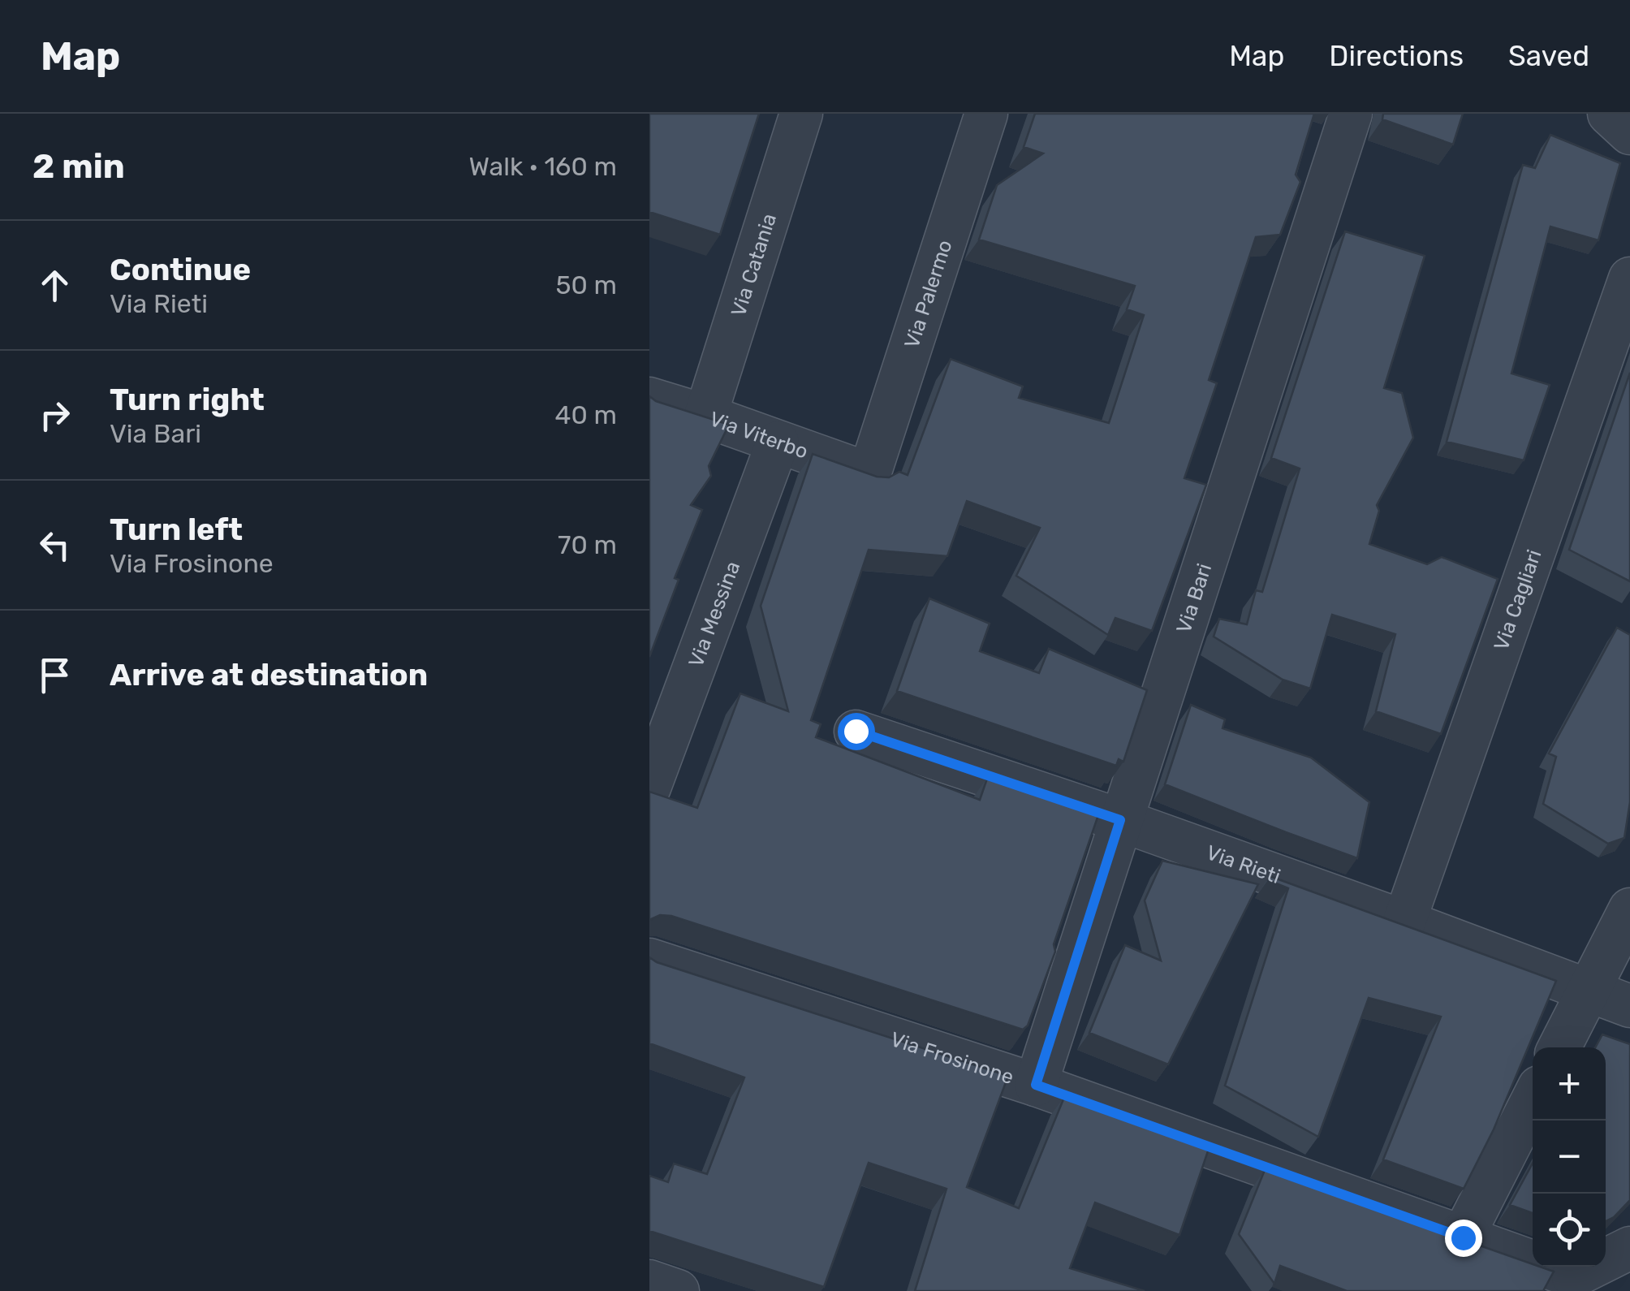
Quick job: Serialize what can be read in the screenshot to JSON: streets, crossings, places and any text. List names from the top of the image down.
{
  "streets": {
    "street": [
      "Via Catania",
      "Via Palermo",
      "Via Viterbo",
      "Via Bari",
      "Via Cagliari",
      "Via Messina",
      "Via Rieti",
      "Via Frosinone"
    ]
  },
  "crossings": [
    ["Via Catania", "Via Viterbo"],
    ["Via Palermo", "Via Viterbo"],
    ["Via Viterbo", "Via Messina"],
    ["Via Bari", "Via Rieti"],
    ["Via Bari", "Via Frosinone"],
    ["Via Cagliari", "Via Rieti"]
  ],
  "page": {
    "header": "Map",
    "nav": ["Map", "Directions", "Saved"],
    "heading": ["2 min", "Walk · 160 m"],
    "list": [
      ["Continue", "Via Rieti", "50 m"],
      ["Turn right", "Via Bari", "40 m"],
      ["Turn left", "Via Frosinone", "70 m"],
      "Arrive at destination"
    ],
    "map_buttons": ["+", "−"]
  }
}
